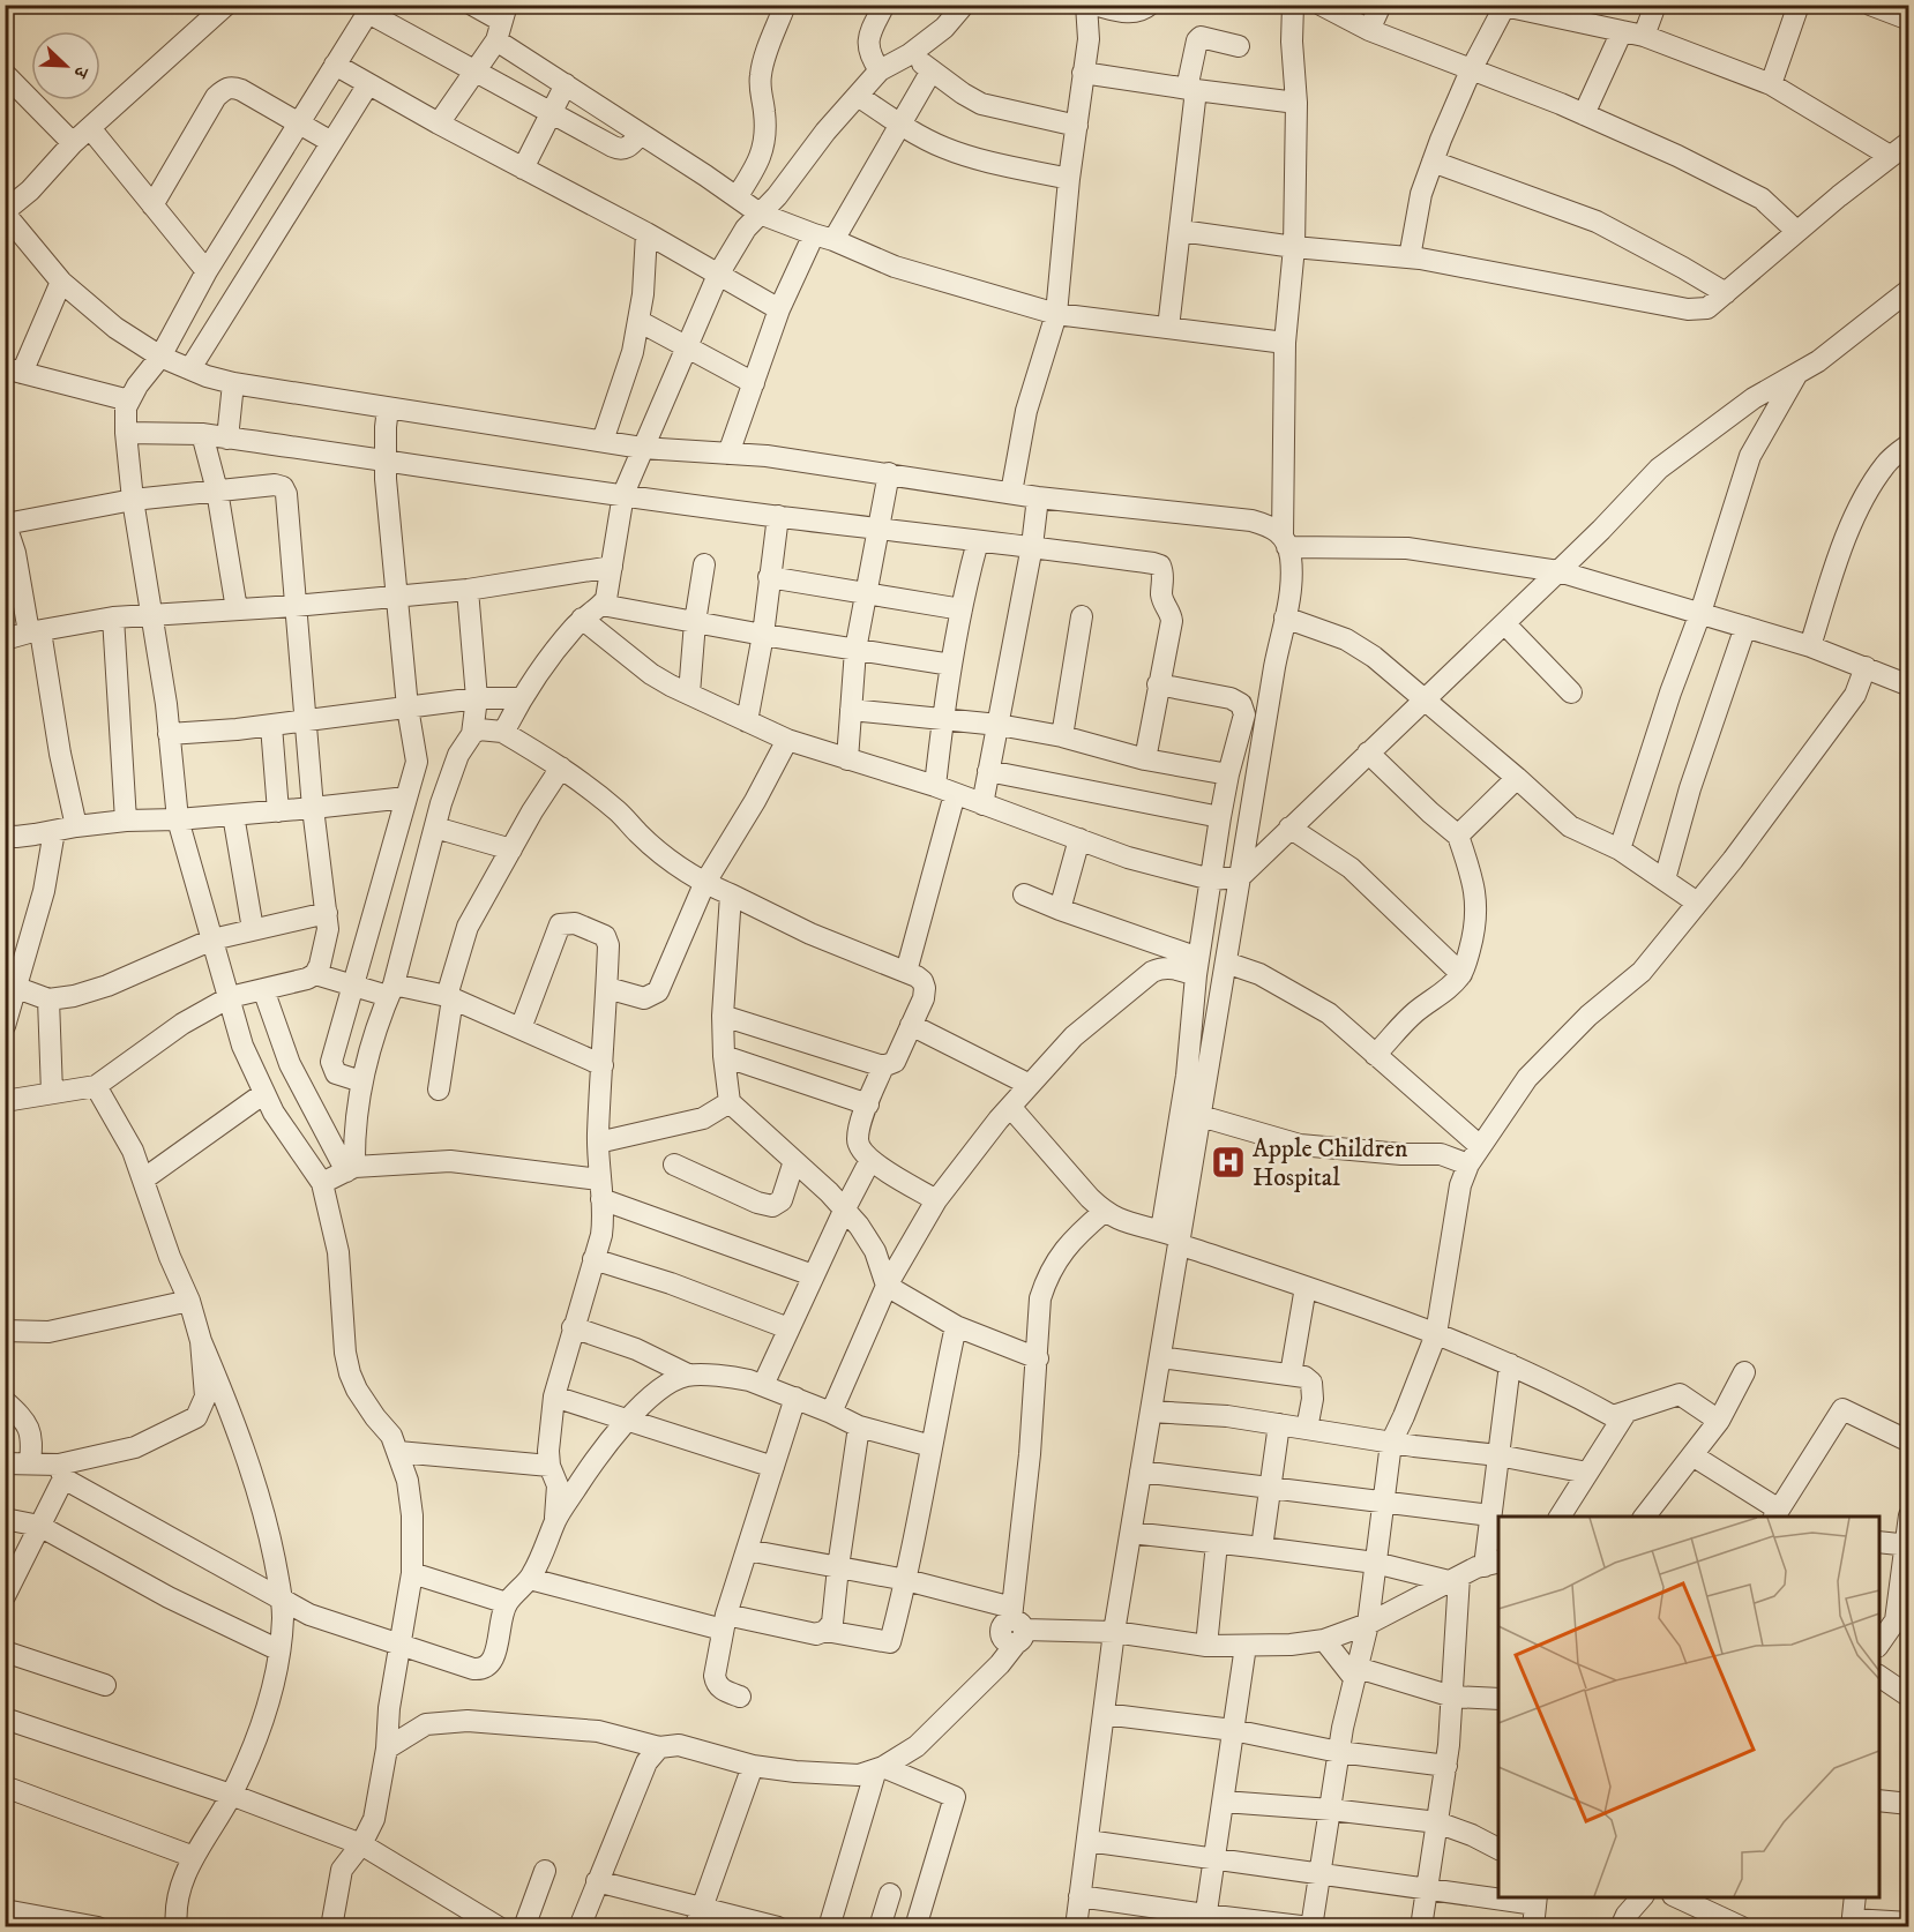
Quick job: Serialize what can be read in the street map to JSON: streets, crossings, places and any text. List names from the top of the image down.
{
  "places": {
    "hospital": ["Apple Children Hospital"]
  },
  "north": "bottom right"
}
